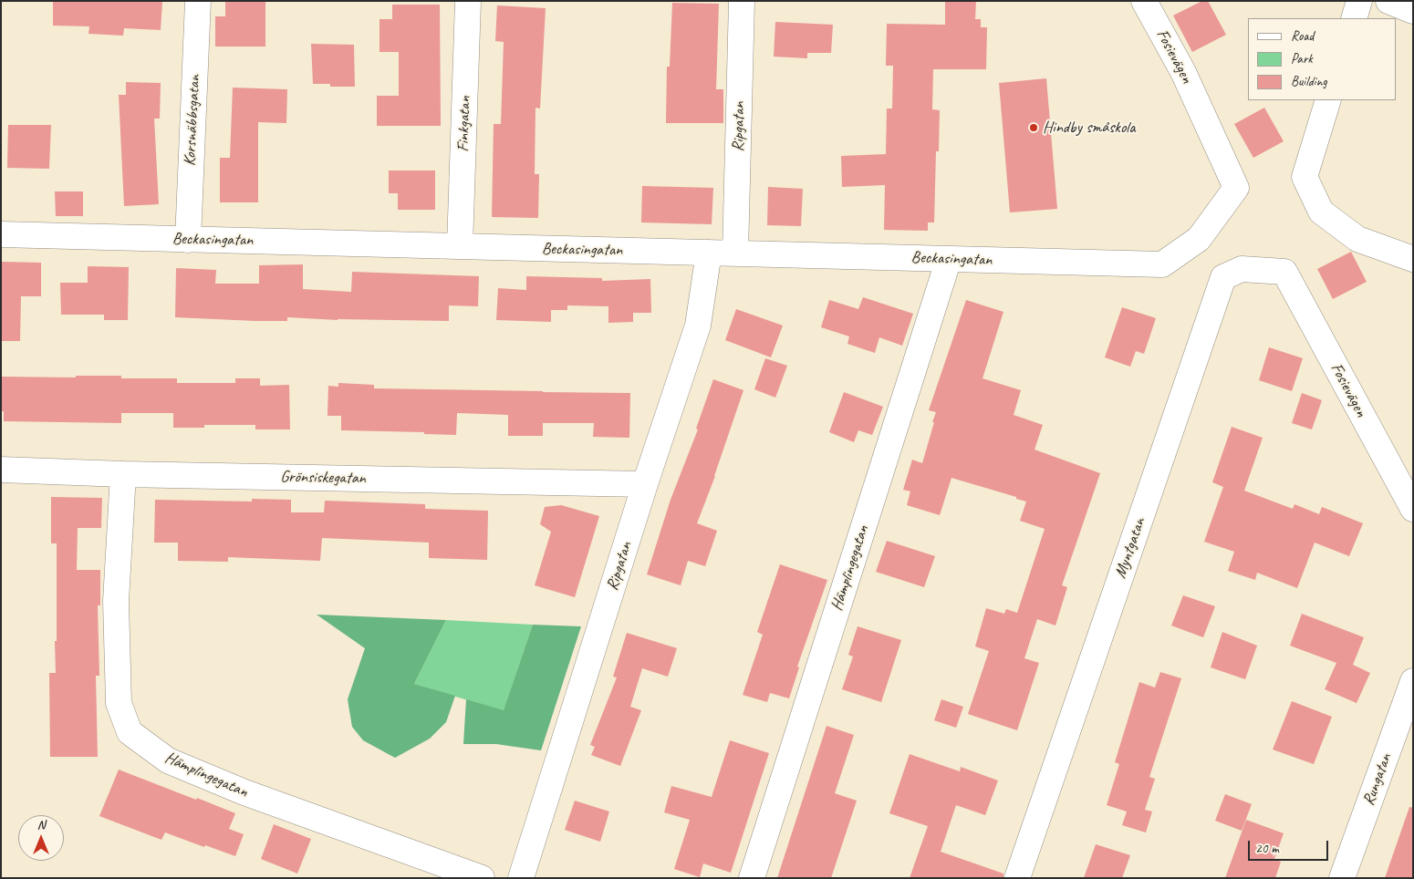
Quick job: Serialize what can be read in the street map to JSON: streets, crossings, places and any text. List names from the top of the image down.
{
  "streets": {
    "street": [
      "Fosievägen",
      "Korsnäbbsgatan",
      "Finkgatan",
      "Ripgatan",
      "Beckasingatan",
      "Grönsiskegatan",
      "Myntgatan",
      "Hämplingegatan",
      "Rungatan"
    ]
  },
  "crossings": [
    ["Fosievägen", "Beckasingatan"],
    ["Fosievägen", "Myntgatan"],
    ["Korsnäbbsgatan", "Beckasingatan"],
    ["Finkgatan", "Beckasingatan"],
    ["Ripgatan", "Beckasingatan"],
    ["Ripgatan", "Grönsiskegatan"],
    ["Beckasingatan", "Hämplingegatan"],
    ["Grönsiskegatan", "Hämplingegatan"]
  ],
  "places": ["Hindby småskola"],
  "legend": ["Road", "Park", "Building"],
  "scale_bar": "20 m",
  "north": "top"
}
